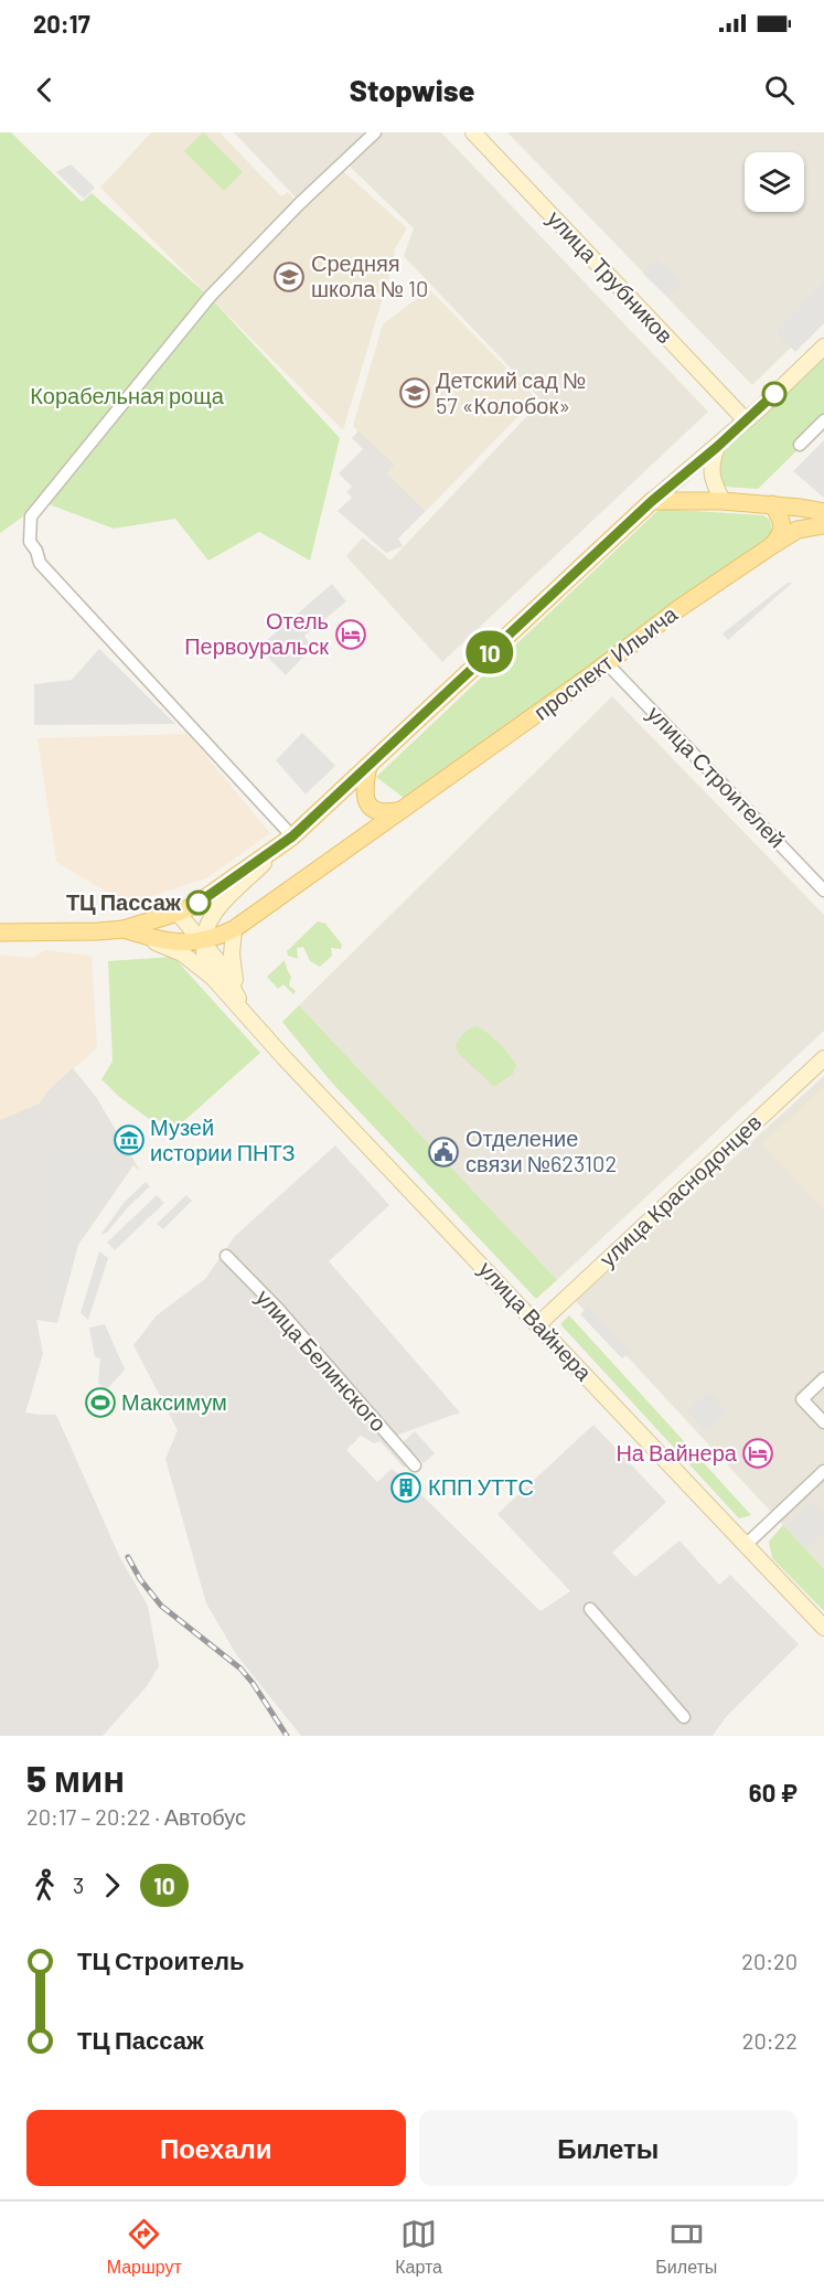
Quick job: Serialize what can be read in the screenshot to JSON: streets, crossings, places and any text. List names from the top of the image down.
{
  "streets": {
    "main road": [
      "улица Трубников",
      "проспект Ильича",
      "улица Краснодонцев",
      "улица Вайнера"
    ],
    "street": ["улица Строителей", "улица Белинского"]
  },
  "crossings": [
    ["проспект Ильича", "улица Строителей"],
    ["проспект Ильича", "улица Вайнера"],
    ["улица Краснодонцев", "улица Вайнера"]
  ],
  "parks": ["Корабельная роща"],
  "places": {
    "school or university": ["Средняя школа № 10", "Детский сад № 57 «Колобок»"],
    "hotel": ["Отель Первоуральск", "На Вайнера"],
    "other": ["ТЦ Пассаж"],
    "museum": ["Музей истории ПНТЗ"],
    "public building": ["Отделение связи №623102"],
    "sports": ["Максимум"],
    "building": ["КПП УТТС"]
  },
  "lines": ["bus line 10"],
  "page": {
    "status": "20:17",
    "header": "Stopwise",
    "on_map": "10",
    "heading": ["5 мин", "20:17 – 20:22 · Автобус", "60 ₽"],
    "legs": ["3", "10"],
    "list": [
      {
        "name": "ТЦ Строитель",
        "value": "20:20"
      },
      {
        "name": "ТЦ Пассаж",
        "value": "20:22"
      }
    ],
    "buttons": ["Поехали", "Билеты"],
    "tabs": ["Маршрут", "Карта", "Билеты"]
  }
}
